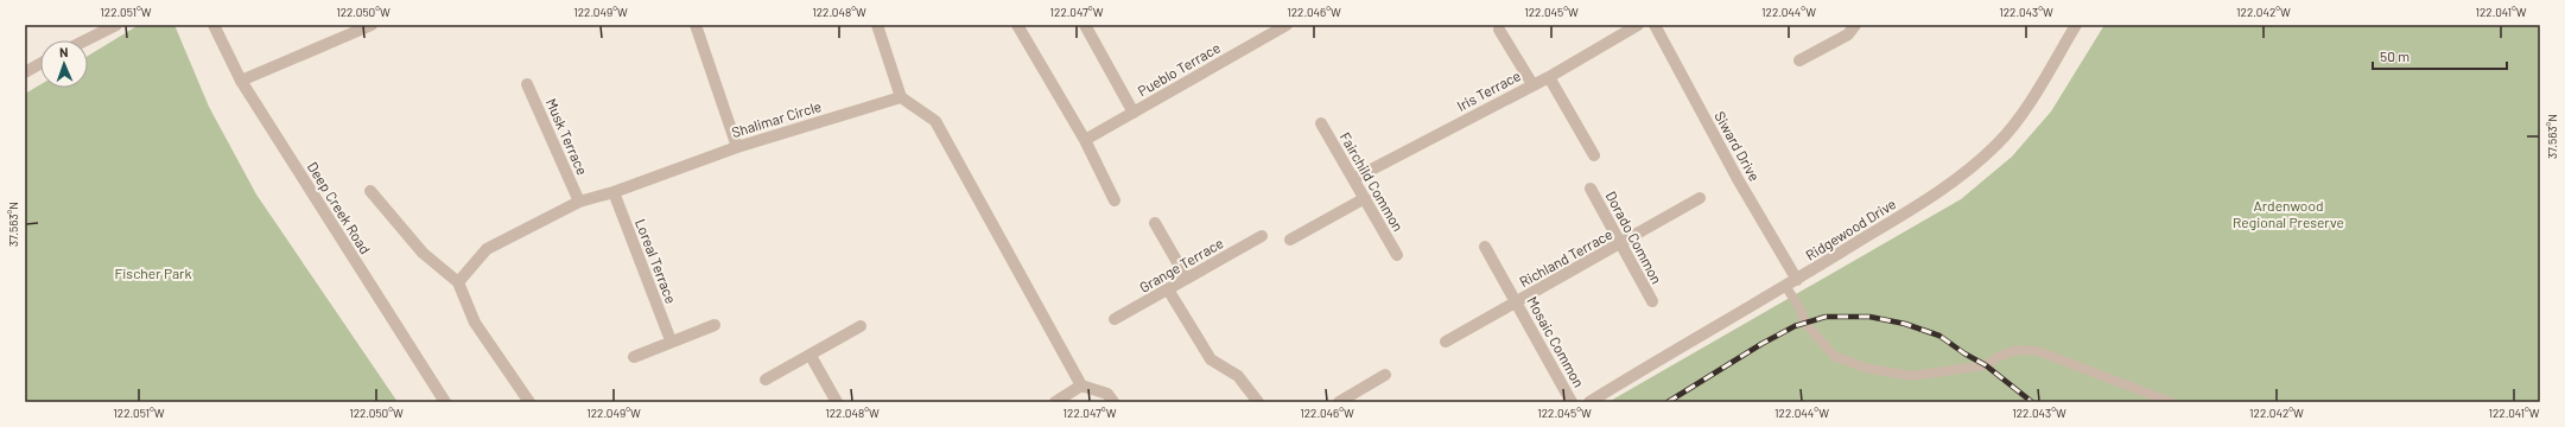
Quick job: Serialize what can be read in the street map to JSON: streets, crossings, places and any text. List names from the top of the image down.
{
  "streets": {
    "street": [
      "Pueblo Terrace",
      "Iris Terrace",
      "Shalimar Circle",
      "Musk Terrace",
      "Siward Drive",
      "Fairchild Common",
      "Deep Creek Road",
      "Ridgewood Drive",
      "Dorado Common",
      "Richland Terrace",
      "Loreal Terrace",
      "Grange Terrace",
      "Mosaic Common"
    ]
  },
  "crossings": [
    ["Iris Terrace", "Fairchild Common"],
    ["Shalimar Circle", "Musk Terrace"],
    ["Shalimar Circle", "Loreal Terrace"],
    ["Siward Drive", "Ridgewood Drive"],
    ["Dorado Common", "Richland Terrace"],
    ["Richland Terrace", "Mosaic Common"]
  ],
  "parks": ["Ardenwood Regional Preserve", "Fischer Park"],
  "scale_bar": "50 m",
  "north": "top",
  "coordinates": [
    "122.051°W",
    "122.050°W",
    "122.049°W",
    "122.048°W",
    "122.047°W",
    "122.046°W",
    "122.045°W",
    "122.044°W",
    "122.043°W",
    "122.042°W",
    "122.041°W",
    "37.563°N"
  ]
}
